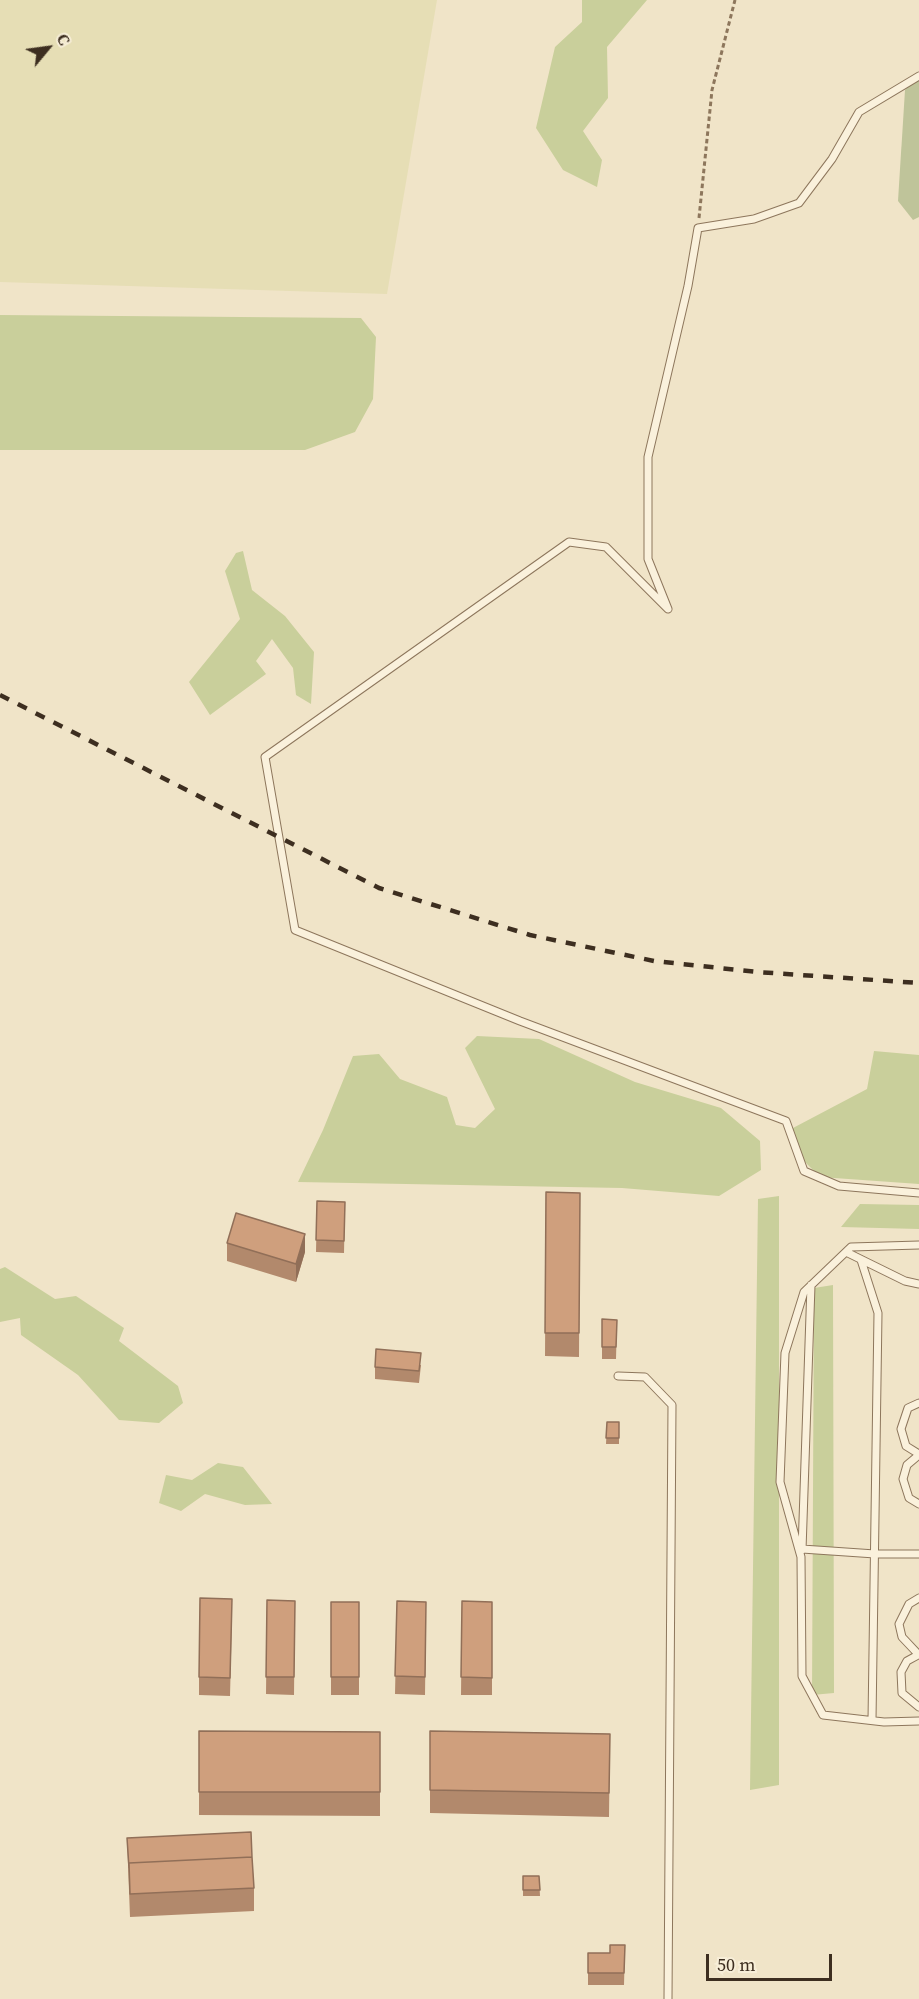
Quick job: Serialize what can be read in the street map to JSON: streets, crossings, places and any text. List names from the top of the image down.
{
  "scale_bar": "50 m",
  "north": "top right"
}
